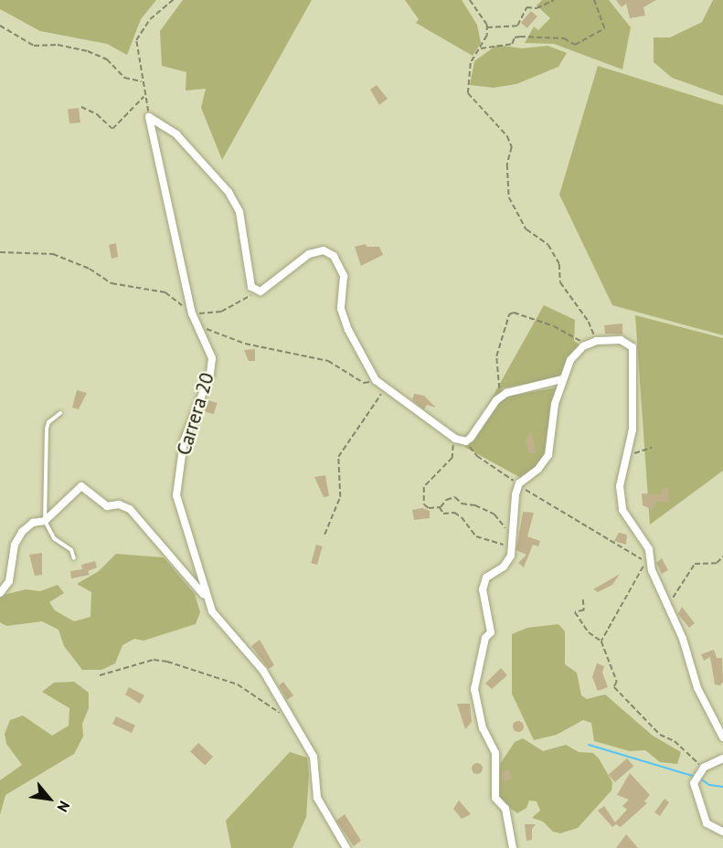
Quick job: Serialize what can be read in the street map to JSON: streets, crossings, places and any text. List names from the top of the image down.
{
  "streets": {
    "street": ["Carrera 20"]
  },
  "north": "bottom right"
}
